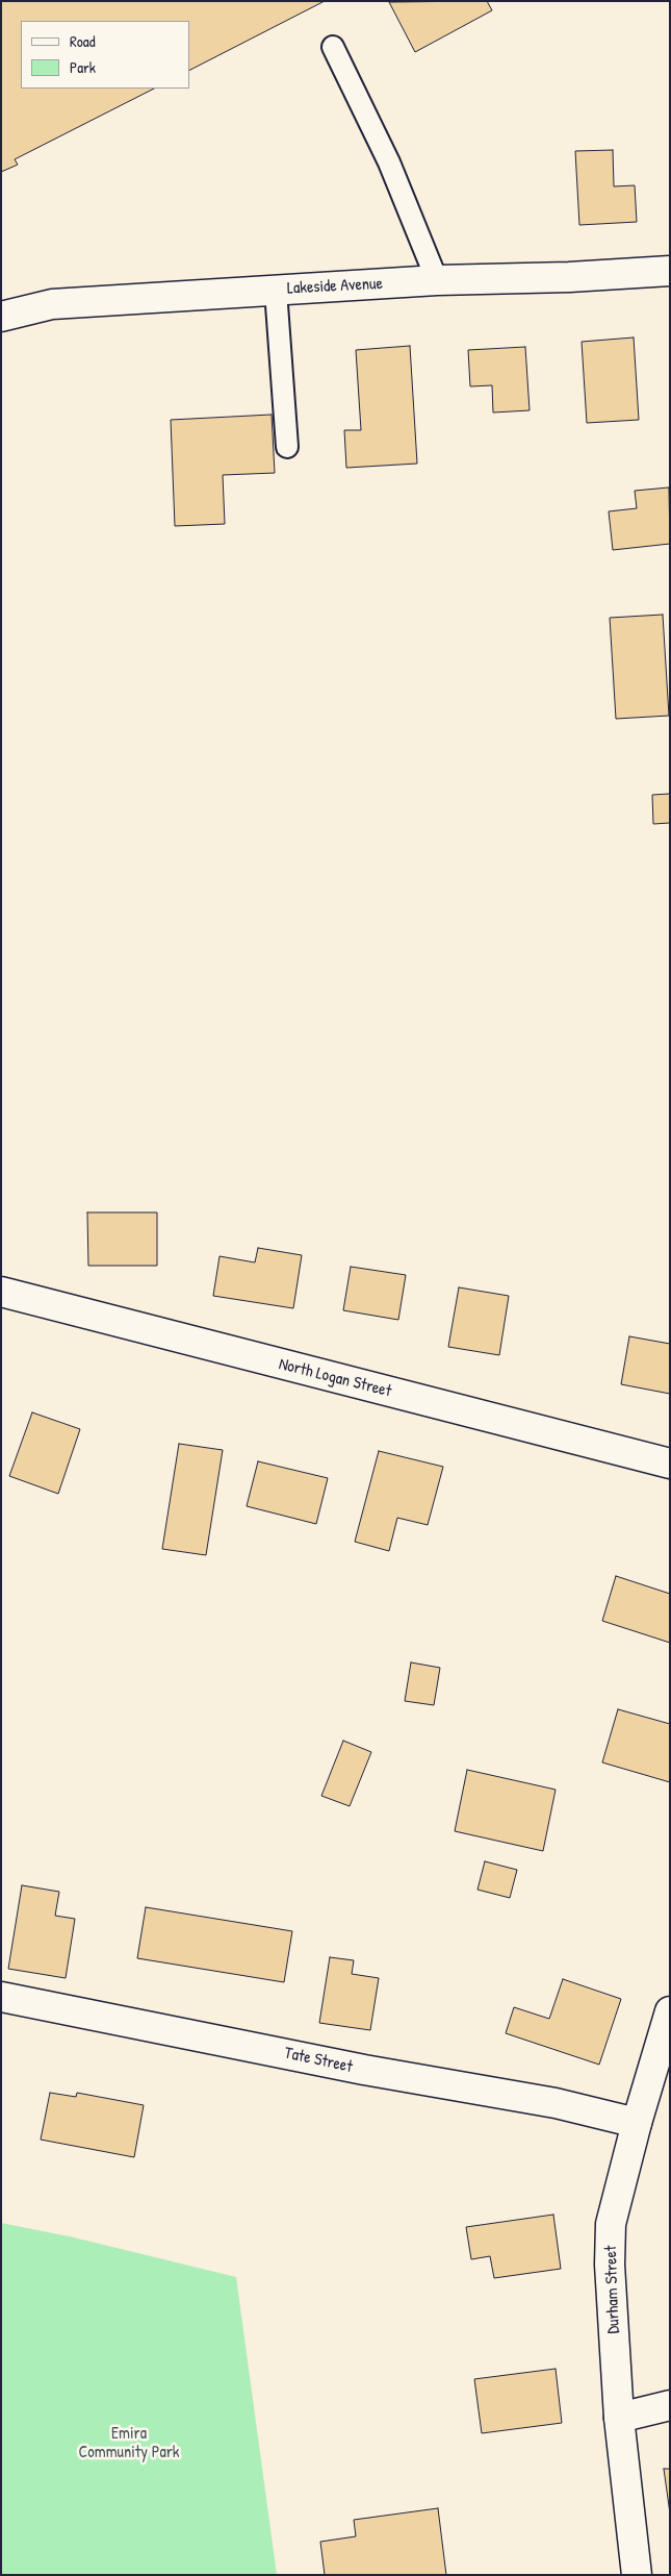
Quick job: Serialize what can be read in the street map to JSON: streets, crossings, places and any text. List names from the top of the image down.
{
  "streets": {
    "street": [
      "Lakeside Avenue",
      "North Logan Street",
      "Tate Street",
      "Durham Street"
    ]
  },
  "crossings": [
    ["Tate Street", "Durham Street"]
  ],
  "parks": ["Emira Community Park"],
  "legend": ["Road", "Park"]
}
